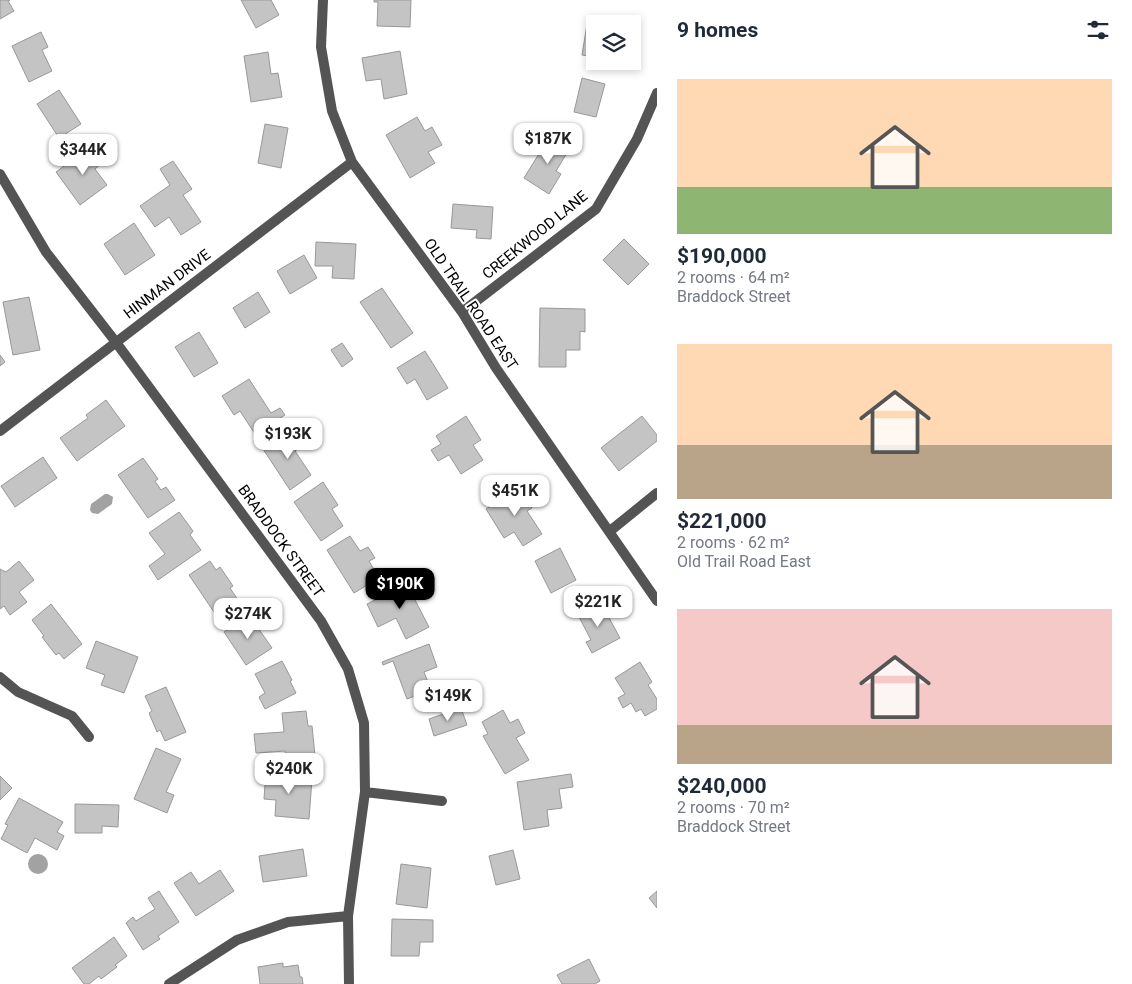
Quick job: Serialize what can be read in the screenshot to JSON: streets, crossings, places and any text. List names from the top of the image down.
{
  "streets": {
    "street": [
      "CREEKWOOD LANE",
      "HINMAN DRIVE",
      "OLD TRAIL ROAD EAST",
      "BRADDOCK STREET"
    ]
  },
  "crossings": [
    ["CREEKWOOD LANE", "OLD TRAIL ROAD EAST"],
    ["HINMAN DRIVE", "OLD TRAIL ROAD EAST"],
    ["HINMAN DRIVE", "BRADDOCK STREET"]
  ],
  "page": {
    "heading": "9 homes",
    "list": [
      {
        "name": "$190,000",
        "note": "2 rooms · 64 m² · Braddock Street"
      },
      {
        "name": "$221,000",
        "note": "2 rooms · 62 m² · Old Trail Road East"
      },
      {
        "name": "$240,000",
        "note": "2 rooms · 70 m² · Braddock Street"
      }
    ],
    "price": [
      "$187K",
      "$344K",
      "$193K",
      "$451K",
      "$190K",
      "$221K",
      "$274K",
      "$149K",
      "$240K"
    ]
  }
}
